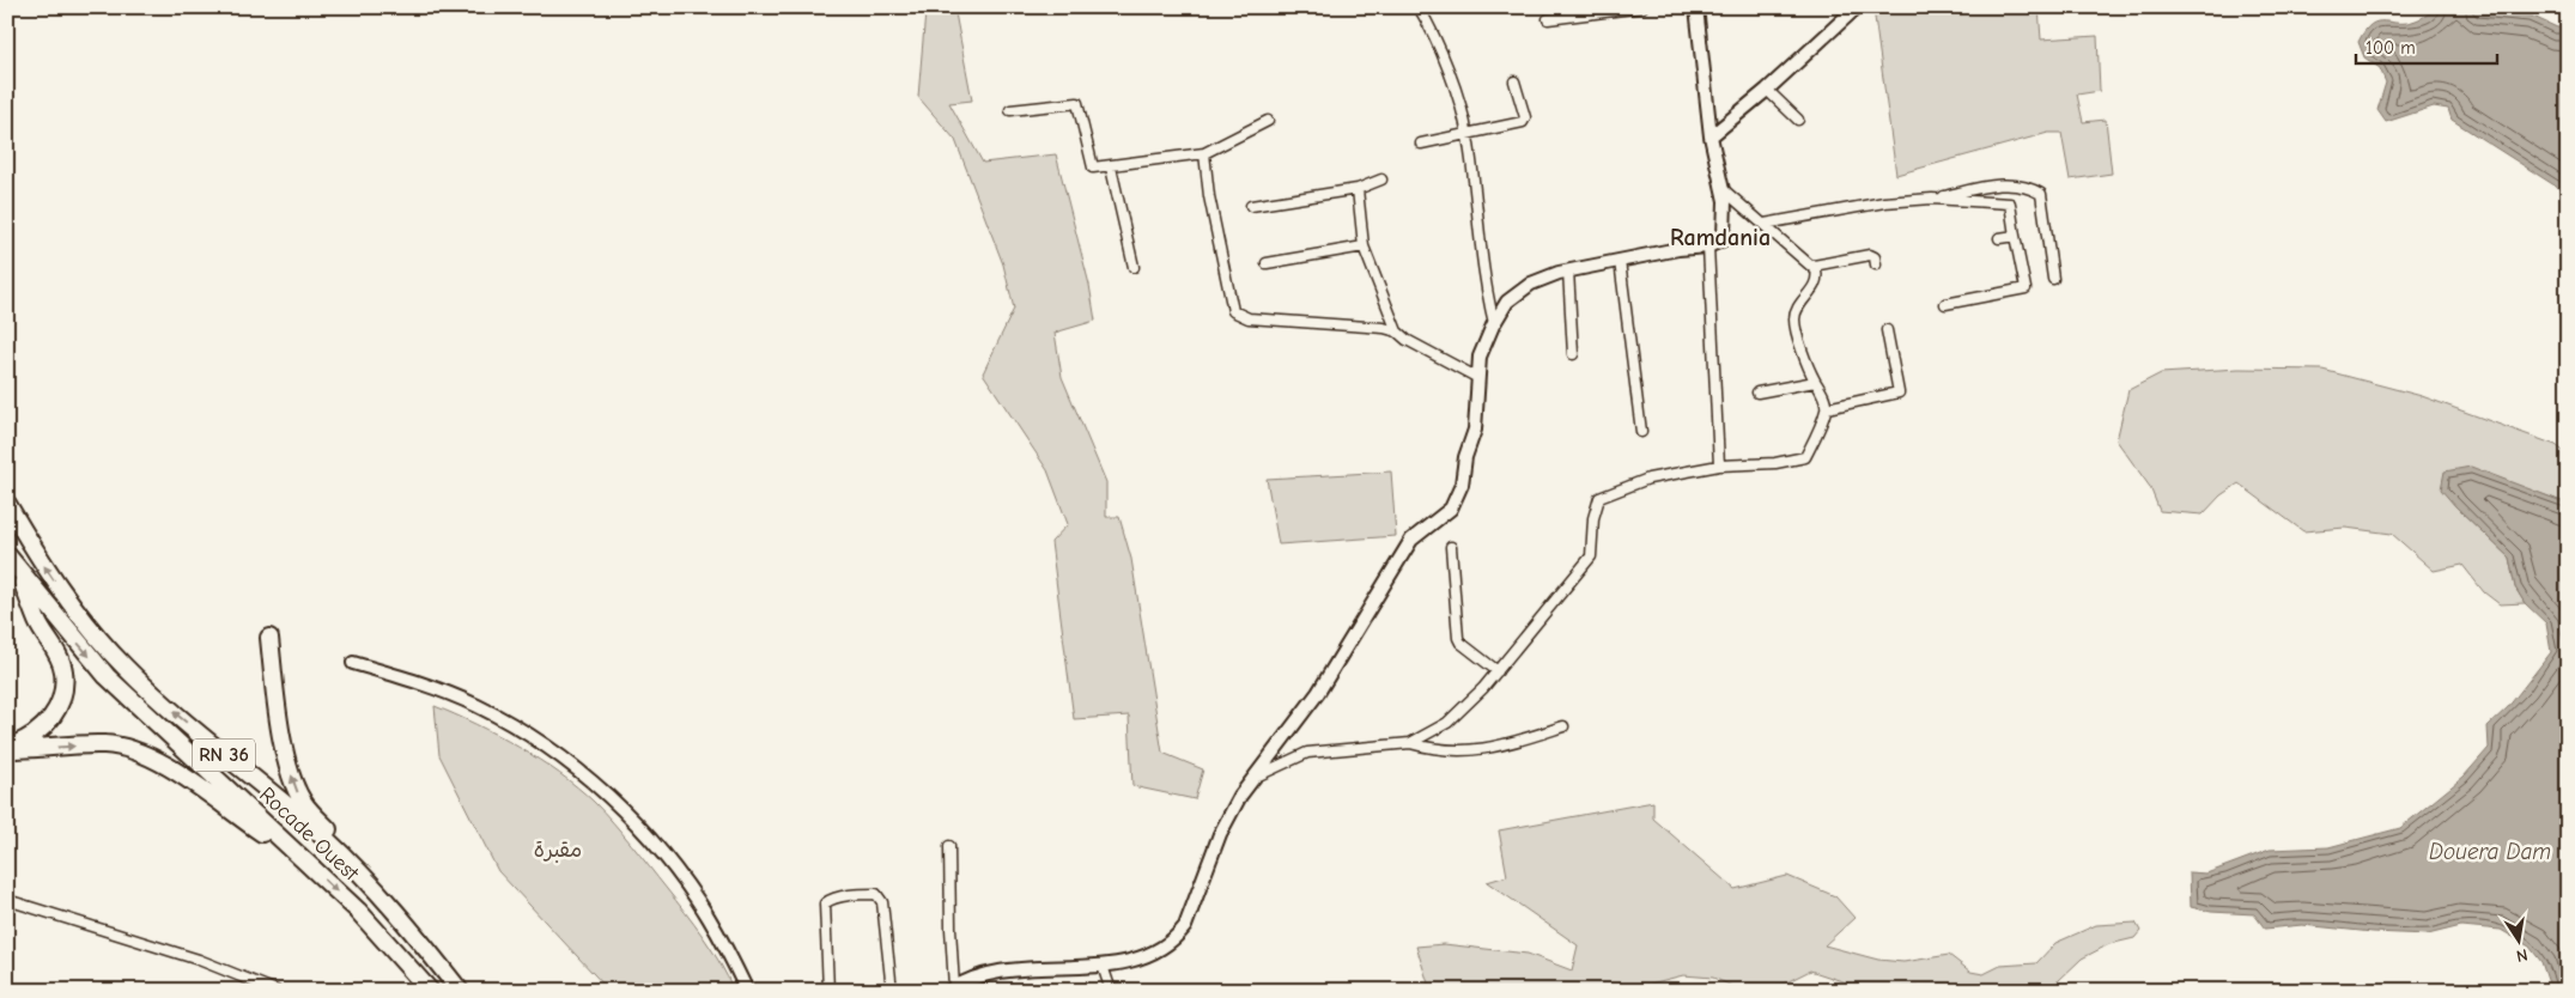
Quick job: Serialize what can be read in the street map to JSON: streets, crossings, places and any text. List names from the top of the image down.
{
  "streets": {
    "highway": ["RN 36", "Rocade Ouest"]
  },
  "districts": ["Ramdania"],
  "water": ["Douera Dam"],
  "parks": ["مقبرة"],
  "scale_bar": "100 m",
  "north": "bottom"
}
